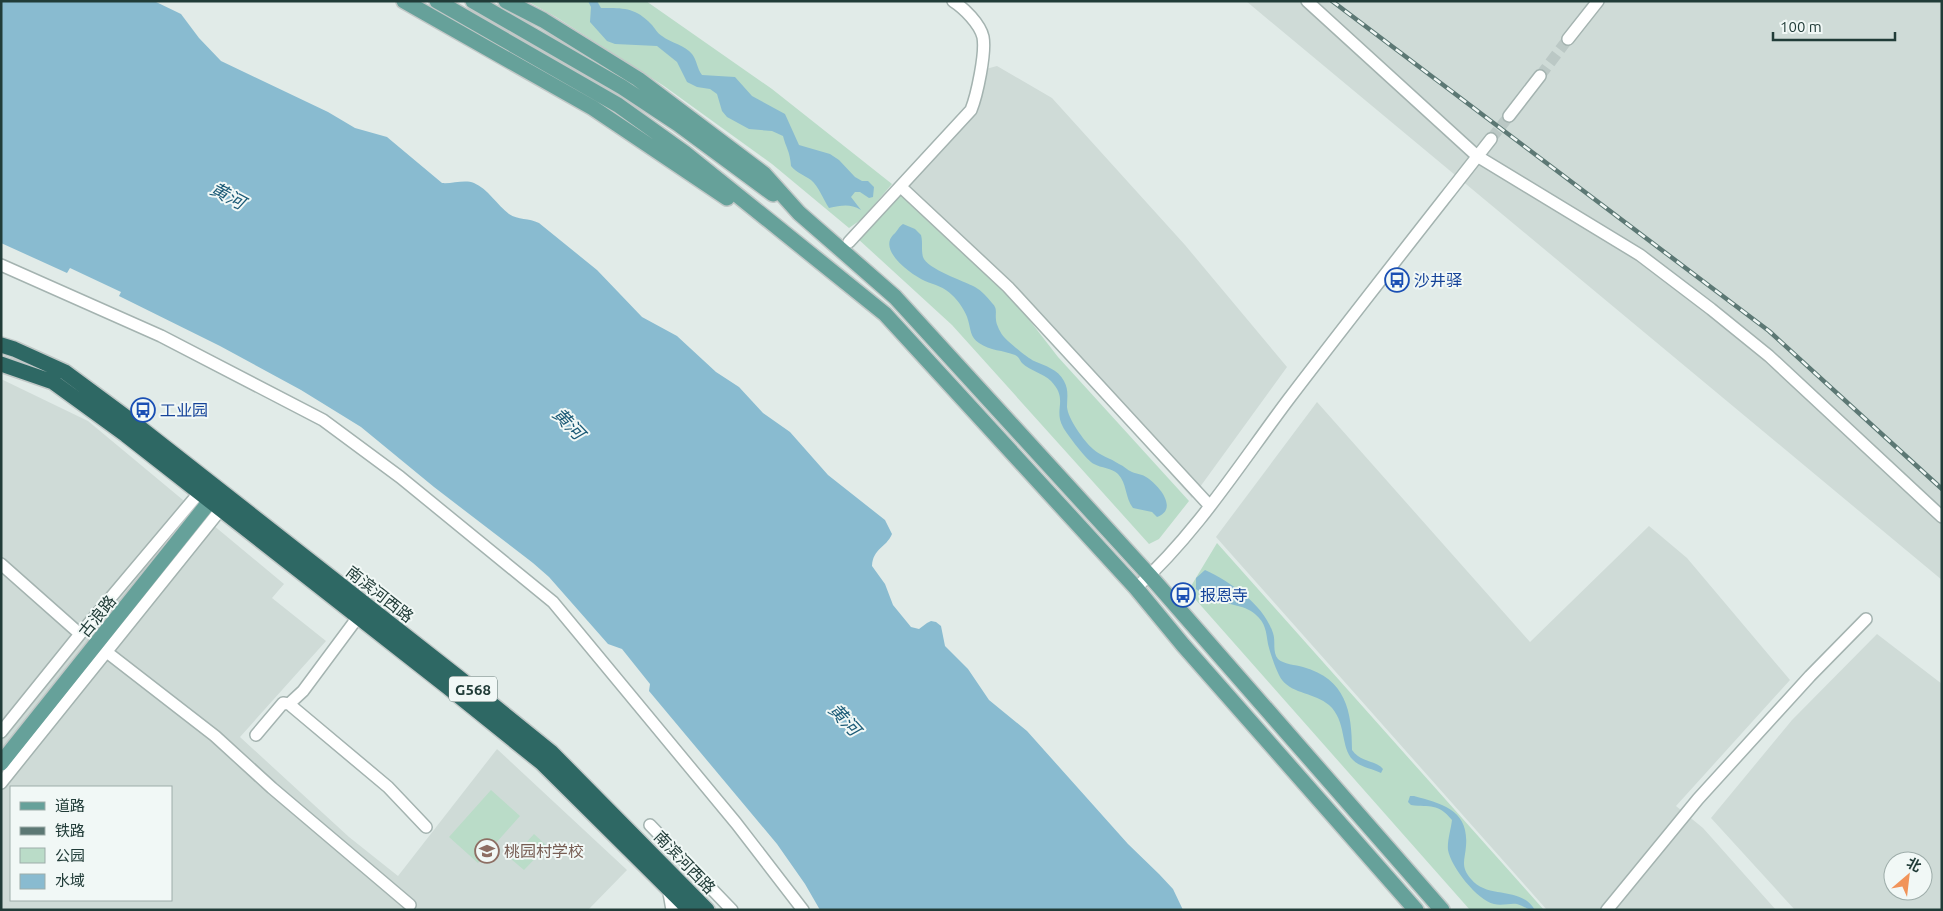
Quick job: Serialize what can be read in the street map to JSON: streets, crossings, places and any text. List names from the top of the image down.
{
  "streets": {
    "highway": ["南滨河西路", "G568"],
    "main road": ["古浪路"]
  },
  "crossings": [
    ["南滨河西路", "古浪路"]
  ],
  "water": ["黄河"],
  "places": {
    "bus stop": ["沙井驿", "工业园", "报恩寺"],
    "school or university": ["桃园村学校"]
  },
  "legend": [
    "道路",
    "铁路",
    "公园",
    "水域"
  ],
  "scale_bar": "100 m",
  "north": "top right"
}
